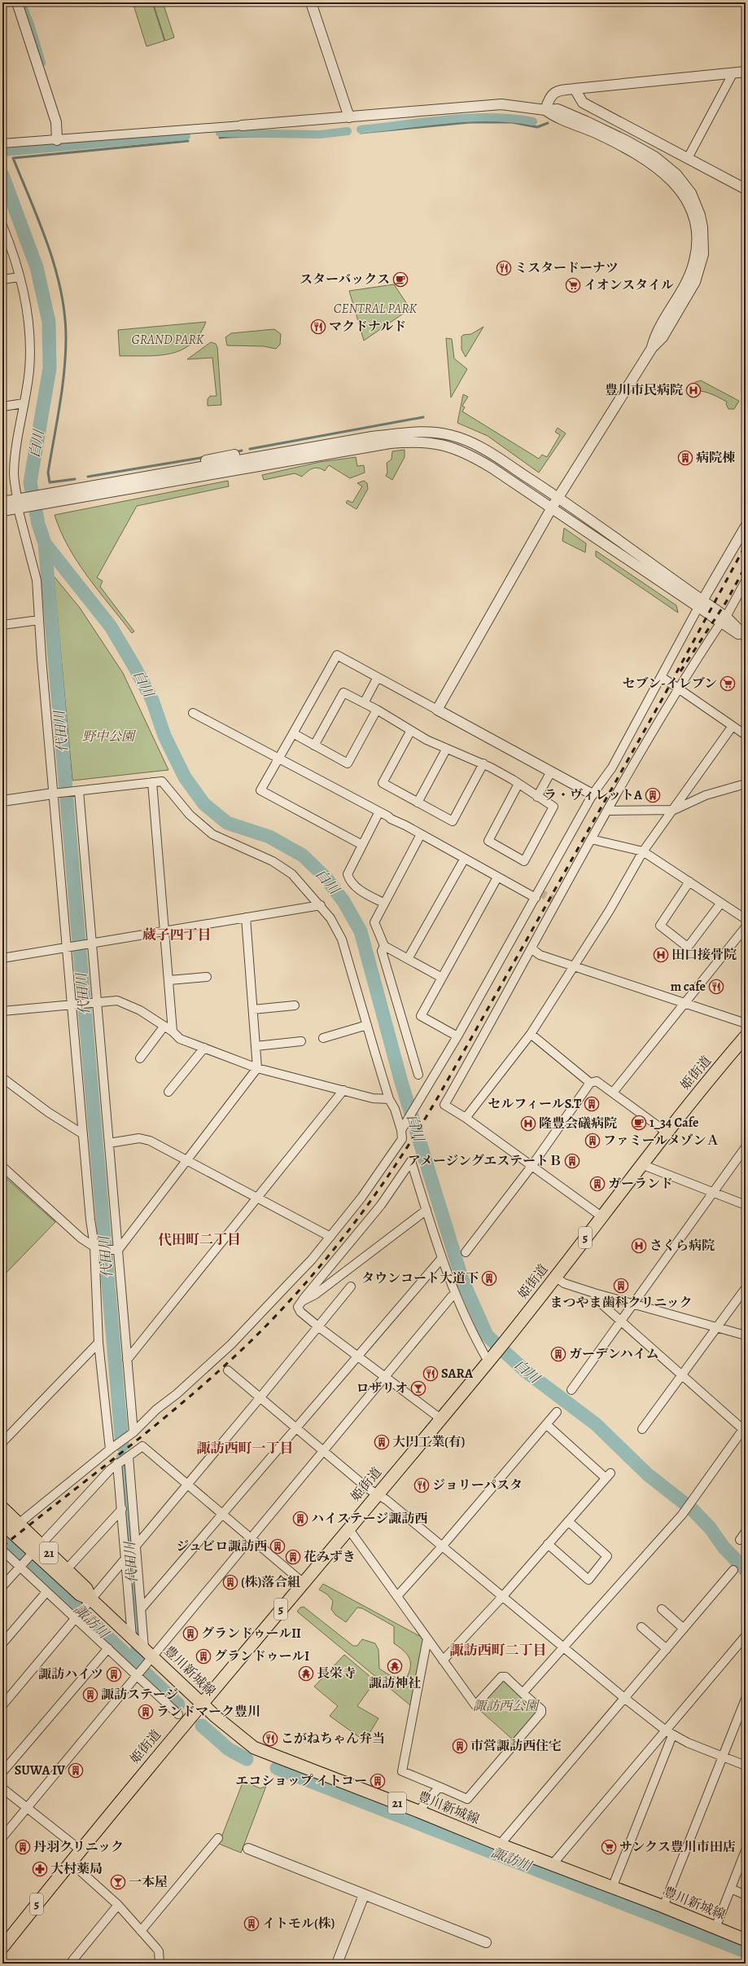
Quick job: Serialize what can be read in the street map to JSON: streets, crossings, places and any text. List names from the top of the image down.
{
  "streets": {
    "main road": [
      "姫街道",
      "5",
      "21",
      "豊川新城線"
    ]
  },
  "crossings": [
    ["姫街道", "豊川新城線"]
  ],
  "districts": [
    "蔵子四丁目",
    "代田町二丁目",
    "諏訪西町一丁目",
    "諏訪西町二丁目"
  ],
  "water": ["白川", "代田川", "諏訪川"],
  "parks": [
    "CENTRAL PARK",
    "GRAND PARK",
    "野中公園",
    "諏訪西公園"
  ],
  "places": {
    "restaurant": [
      "ミスタードーナツ",
      "マクドナルド",
      "m cafe",
      "SARA",
      "ジョリーパスタ",
      "こがねちゃん弁当"
    ],
    "cafe": ["スターバックス", "1_34 Cafe"],
    "supermarket": ["イオンスタイル", "セブン-イレブン", "サンクス豊川市田店"],
    "hospital": [
      "豊川市民病院",
      "田口接骨院",
      "隆豊会礒病院",
      "さくら病院"
    ],
    "building": [
      "病院棟",
      "ラ・ヴィレットA",
      "セルフィールS.T",
      "ファミールメゾンＡ",
      "アメージングエステートＢ",
      "ガーランド",
      "タウンコート大道下",
      "まつやま歯科クリニック",
      "ガーデンハイム",
      "大円工業(有)",
      "ハイステージ諏訪西",
      "ジュビロ諏訪西",
      "花みずき",
      "(株)落合組",
      "グランドゥールII",
      "グランドゥールI",
      "諏訪ハイツ",
      "諏訪ステージ",
      "ランドマーク豊川",
      "市営諏訪西住宅",
      "SUWA IV",
      "エコショップ イトコー",
      "丹羽クリニック",
      "イトモル(株)"
    ],
    "bar": ["ロザリオ", "一本屋"],
    "temple": ["諏訪神社", "長栄寺"],
    "pharmacy": ["大村薬局"]
  }
}
